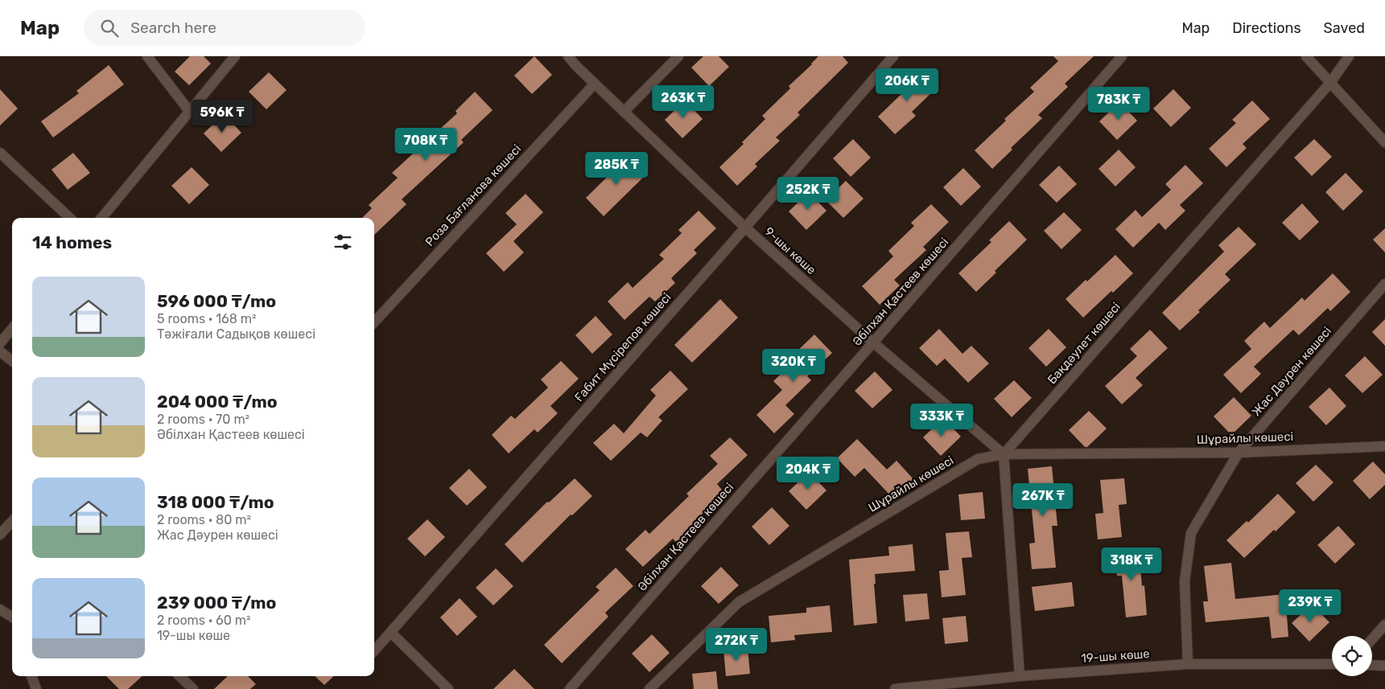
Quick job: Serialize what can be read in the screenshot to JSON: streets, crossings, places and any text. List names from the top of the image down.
{
  "streets": {
    "street": [
      "Роза Бағланова көшесi",
      "9-шы көше",
      "Әбілхан Қастеев көшесi",
      "Бақдәулет көшесi",
      "Ғабит Мүсірепов көшесi",
      "Жас Дәурен көшесі",
      "Шұрайлы көшесі",
      "19-шы көше"
    ]
  },
  "crossings": [
    ["Роза Бағланова көшесi", "9-шы көше"],
    ["9-шы көше", "Әбілхан Қастеев көшесi"],
    ["9-шы көше", "Бақдәулет көшесi"],
    ["9-шы көше", "Ғабит Мүсірепов көшесi"],
    ["9-шы көше", "Шұрайлы көшесі"],
    ["Бақдәулет көшесi", "Шұрайлы көшесі"],
    ["Жас Дәурен көшесі", "Шұрайлы көшесі"],
    ["Жас Дәурен көшесі", "19-шы көше"]
  ],
  "page": {
    "header": "Map",
    "search": "Search here",
    "nav": ["Map", "Directions", "Saved"],
    "price": [
      "206K ₸",
      "263K ₸",
      "783K ₸",
      "596K ₸",
      "708K ₸",
      "285K ₸",
      "252K ₸",
      "320K ₸",
      "333K ₸",
      "204K ₸",
      "267K ₸",
      "318K ₸",
      "239K ₸",
      "272K ₸"
    ],
    "heading": "14 homes",
    "list": [
      {
        "name": "596 000 ₸/mo",
        "note": "5 rooms · 168 m² · Тәжіғали Садықов көшесі"
      },
      {
        "name": "204 000 ₸/mo",
        "note": "2 rooms · 70 m² · Әбілхан Қастеев көшесi"
      },
      {
        "name": "318 000 ₸/mo",
        "note": "2 rooms · 80 m² · Жас Дәурен көшесі"
      },
      {
        "name": "239 000 ₸/mo",
        "note": "2 rooms · 60 m² · 19-шы көше"
      }
    ]
  }
}
